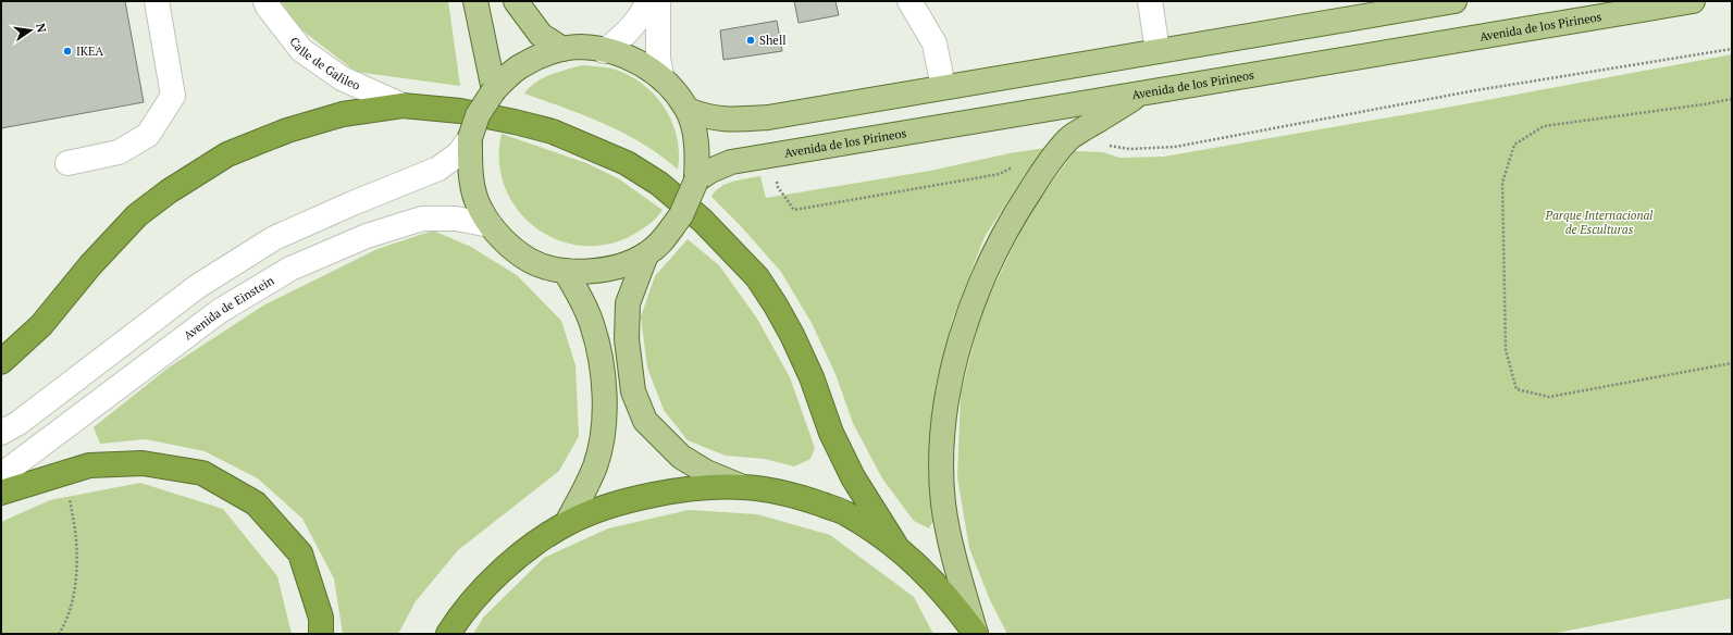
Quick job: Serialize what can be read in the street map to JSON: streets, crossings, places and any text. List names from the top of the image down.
{
  "streets": {
    "main road": ["Avenida de los Pirineos"],
    "street": ["Calle de Galileo", "Avenida de Einstein"]
  },
  "parks": ["Parque Internacional de Esculturas"],
  "places": ["Shell", "IKEA"],
  "north": "right"
}
